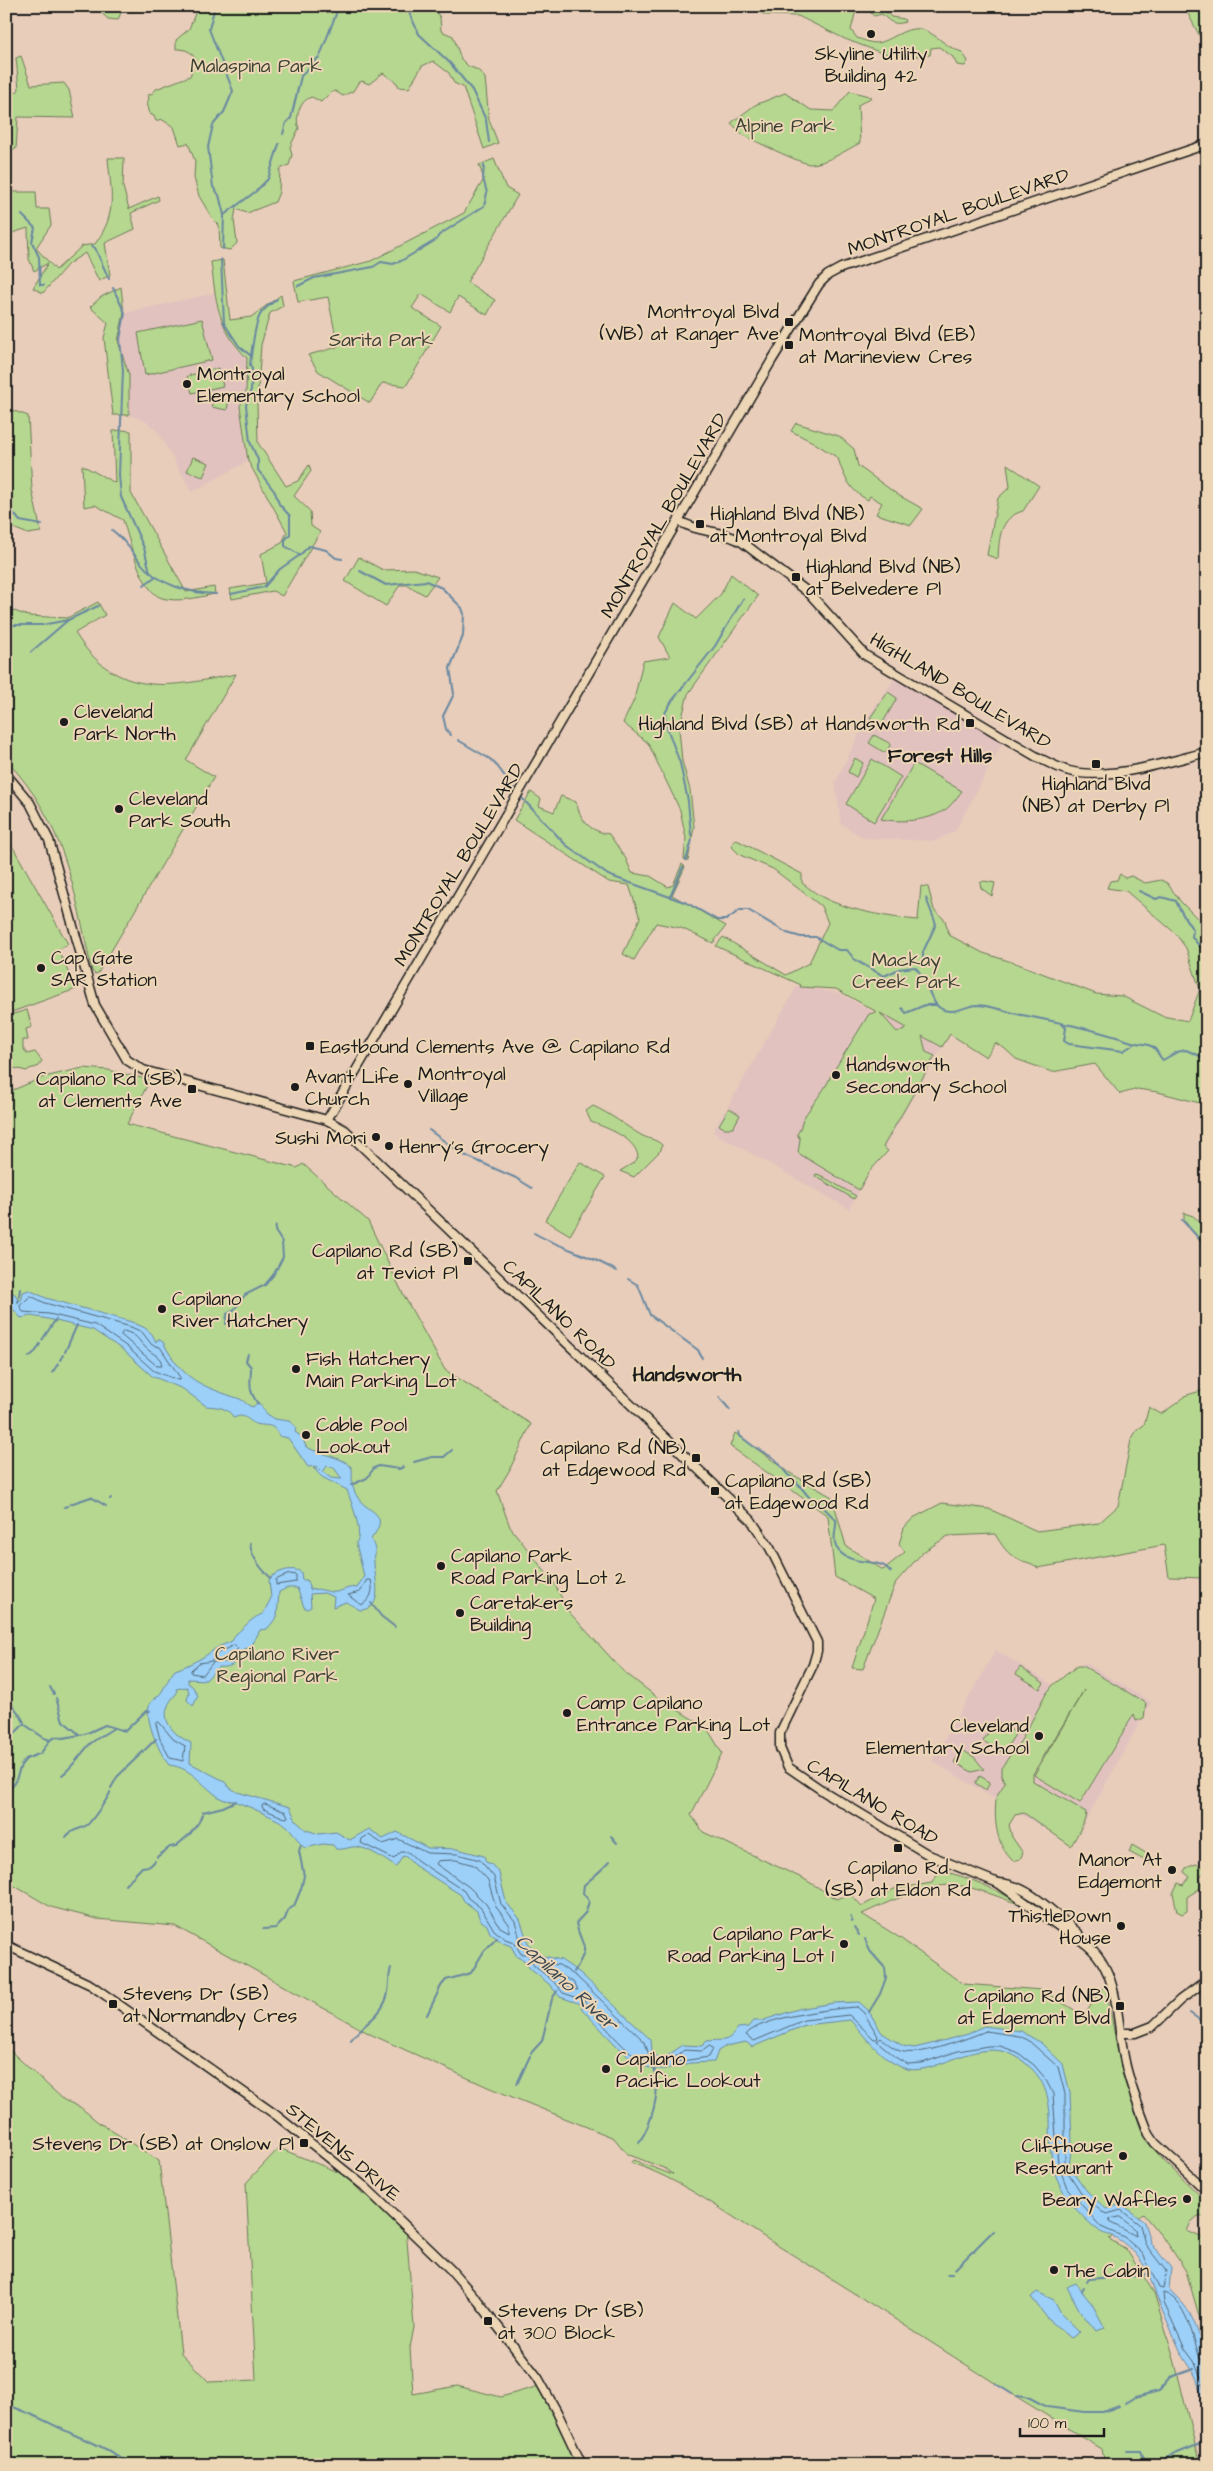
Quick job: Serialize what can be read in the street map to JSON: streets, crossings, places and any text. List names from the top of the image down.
{
  "streets": {
    "street": [
      "MONTROYAL BOULEVARD",
      "HIGHLAND BOULEVARD",
      "CAPILANO ROAD",
      "STEVENS DRIVE"
    ]
  },
  "crossings": [
    ["MONTROYAL BOULEVARD", "HIGHLAND BOULEVARD"],
    ["MONTROYAL BOULEVARD", "CAPILANO ROAD"]
  ],
  "districts": ["Forest Hills", "Handsworth"],
  "water": ["Capilano River"],
  "parks": [
    "Malaspina Park",
    "Alpine Park",
    "Sarita Park",
    "Mackay Creek Park",
    "Capilano River Regional Park"
  ],
  "places": {
    "other": [
      "Skyline Utility Building 42",
      "Montroyal Elementary School",
      "Cleveland Park North",
      "Cleveland Park South",
      "Cap Gate SAR Station",
      "Handsworth Secondary School",
      "Montroyal Village",
      "Avant Life Church",
      "Sushi Mori",
      "Henry's Grocery",
      "Capilano River Hatchery",
      "Fish Hatchery Main Parking Lot",
      "Cable Pool Lookout",
      "Capilano Park Road Parking Lot 2",
      "Caretakers Building",
      "Camp Capilano Entrance Parking Lot",
      "Cleveland Elementary School",
      "Manor At Edgemont",
      "ThistleDown House",
      "Capilano Park Road Parking Lot 1",
      "Capilano Pacific Lookout",
      "Cliffhouse Restaurant",
      "Beary Waffles",
      "The Cabin"
    ],
    "transit": [
      "Montroyal Blvd (WB) at Ranger Ave",
      "Montroyal Blvd (EB) at Marineview Cres",
      "Highland Blvd (NB) at Montroyal Blvd",
      "Highland Blvd (NB) at Belvedere Pl",
      "Highland Blvd (SB) at Handsworth Rd",
      "Highland Blvd (NB) at Derby Pl",
      "Eastbound Clements Ave @ Capilano Rd",
      "Capilano Rd (SB) at Clements Ave",
      "Capilano Rd (SB) at Teviot Pl",
      "Capilano Rd (NB) at Edgewood Rd",
      "Capilano Rd (SB) at Edgewood Rd",
      "Capilano Rd (SB) at Eldon Rd",
      "Stevens Dr (SB) at Normandby Cres",
      "Capilano Rd (NB) at Edgemont Blvd",
      "Stevens Dr (SB) at Onslow Pl",
      "Stevens Dr (SB) at 300 Block"
    ]
  },
  "scale_bar": "100 m"
}
